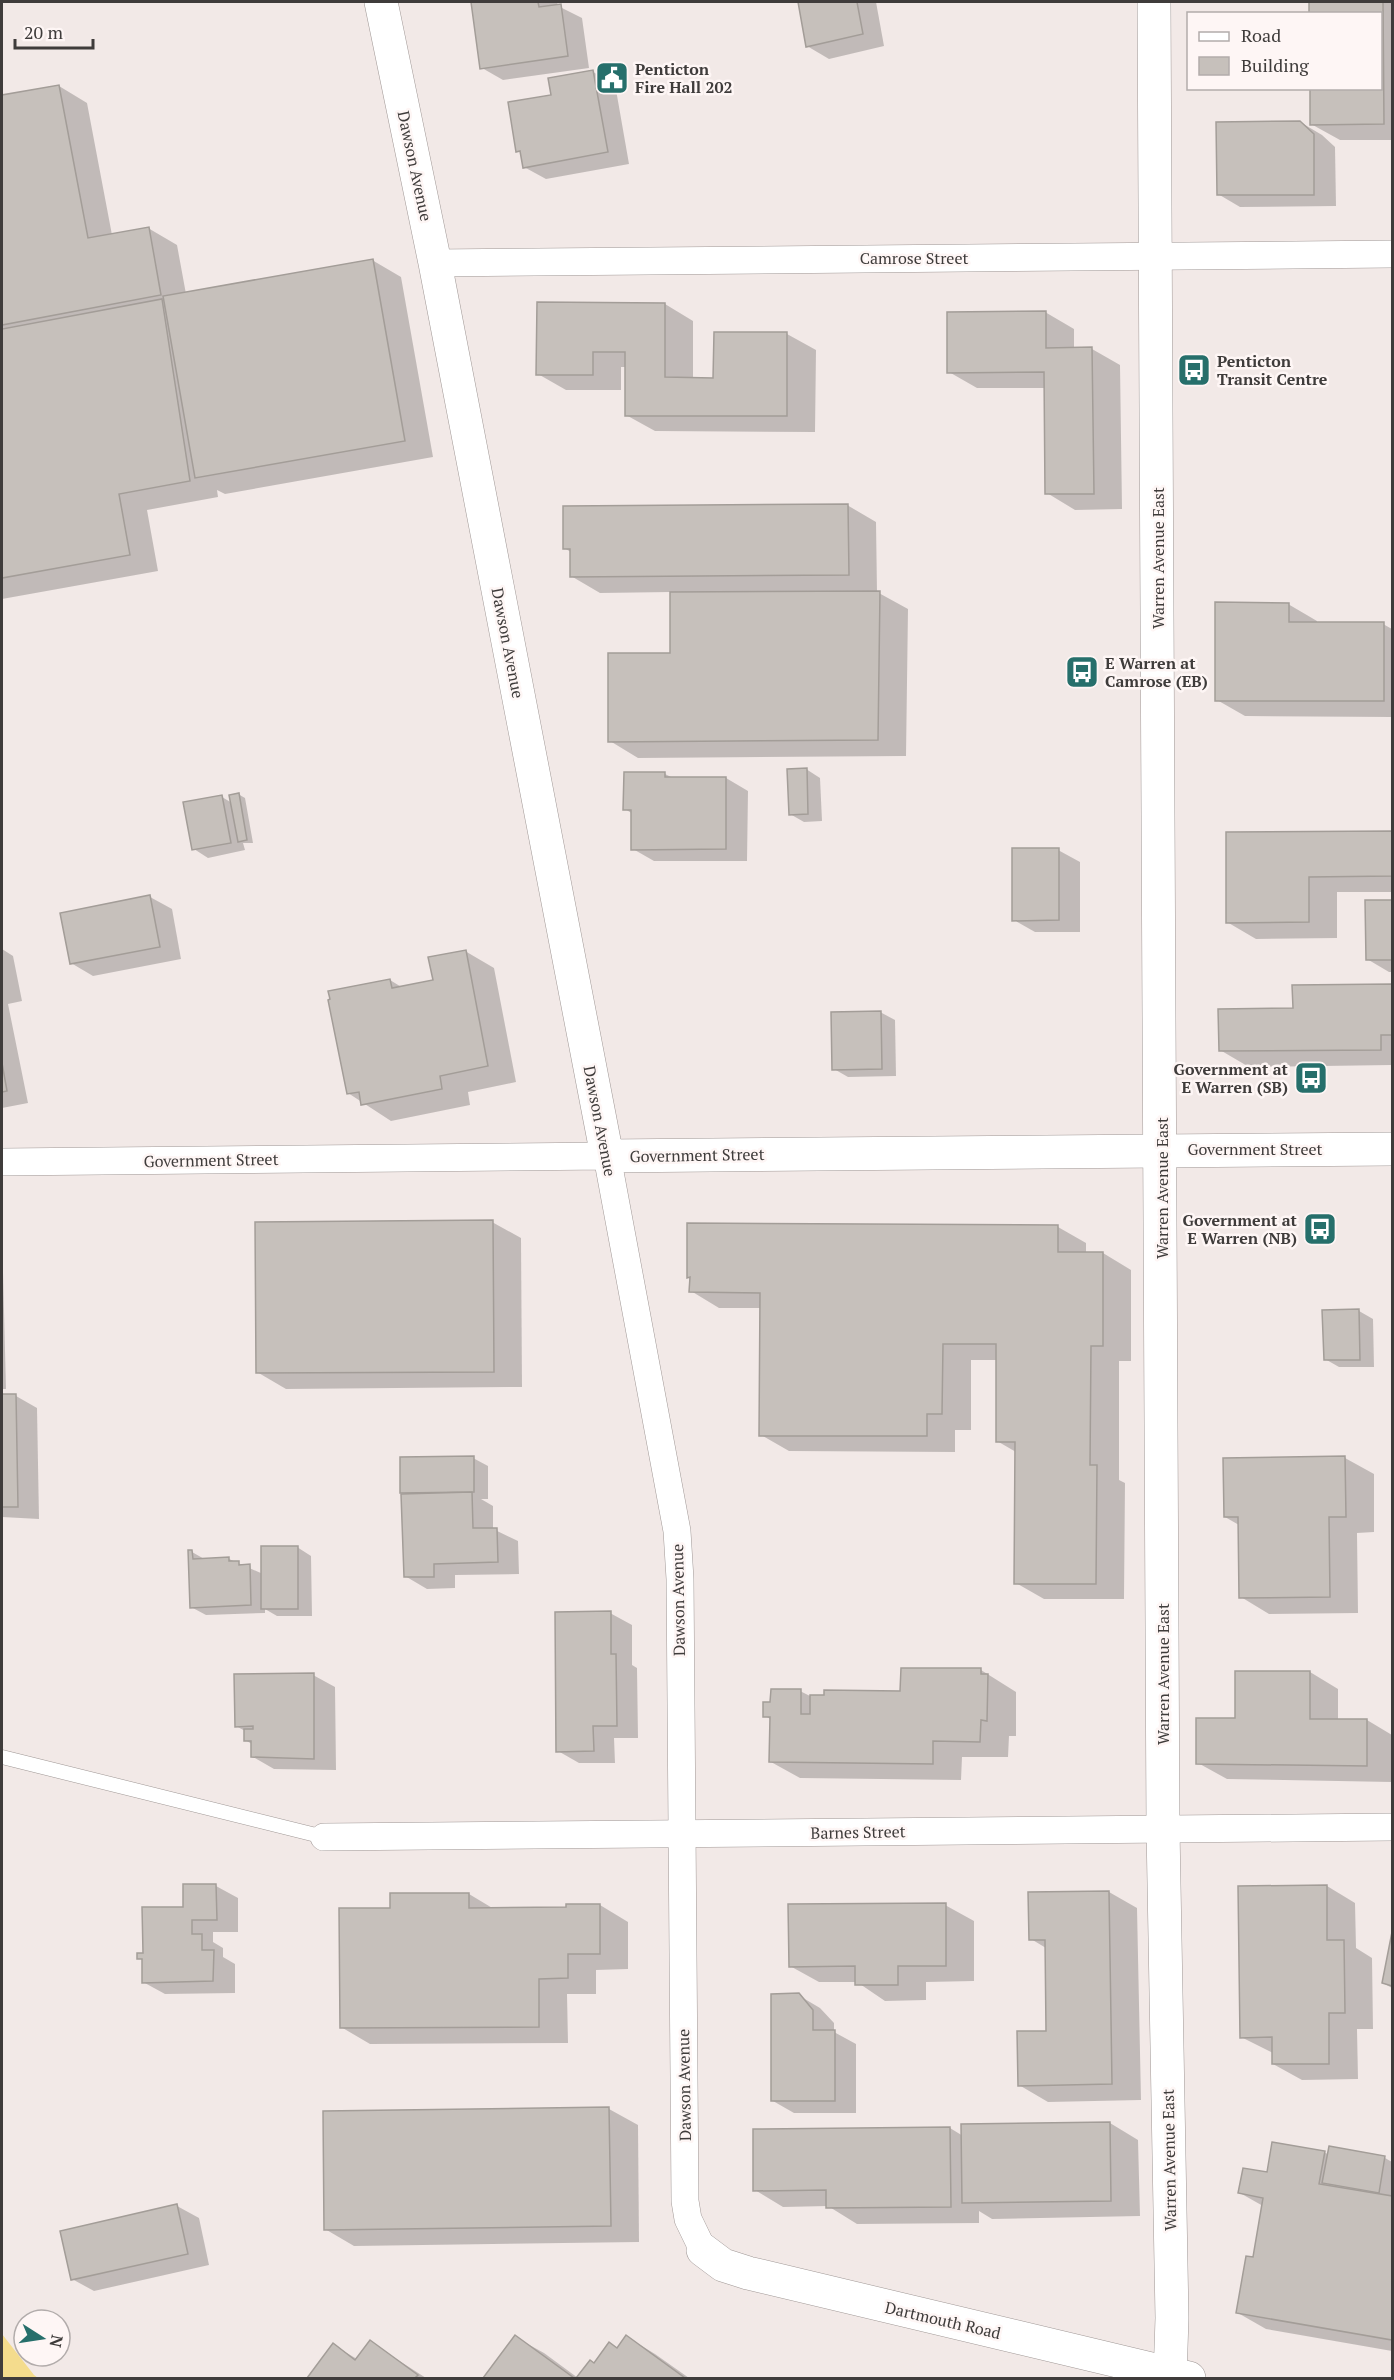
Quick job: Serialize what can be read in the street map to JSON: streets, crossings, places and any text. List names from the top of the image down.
{
  "streets": {
    "street": [
      "Dawson Avenue",
      "Camrose Street",
      "Warren Avenue East",
      "Government Street",
      "Barnes Street",
      "Dartmouth Road"
    ]
  },
  "crossings": [
    ["Dawson Avenue", "Camrose Street"],
    ["Dawson Avenue", "Government Street"],
    ["Dawson Avenue", "Barnes Street"],
    ["Dawson Avenue", "Dartmouth Road"],
    ["Camrose Street", "Warren Avenue East"],
    ["Warren Avenue East", "Government Street"],
    ["Warren Avenue East", "Barnes Street"],
    ["Warren Avenue East", "Dartmouth Road"]
  ],
  "places": {
    "public building": ["Penticton Fire Hall 202"],
    "bus stop": [
      "Penticton Transit Centre",
      "E Warren at Camrose (EB)",
      "Government at E Warren (SB)",
      "Government at E Warren (NB)"
    ]
  },
  "legend": ["Road", "Building"],
  "scale_bar": "20 m",
  "north": "right"
}
